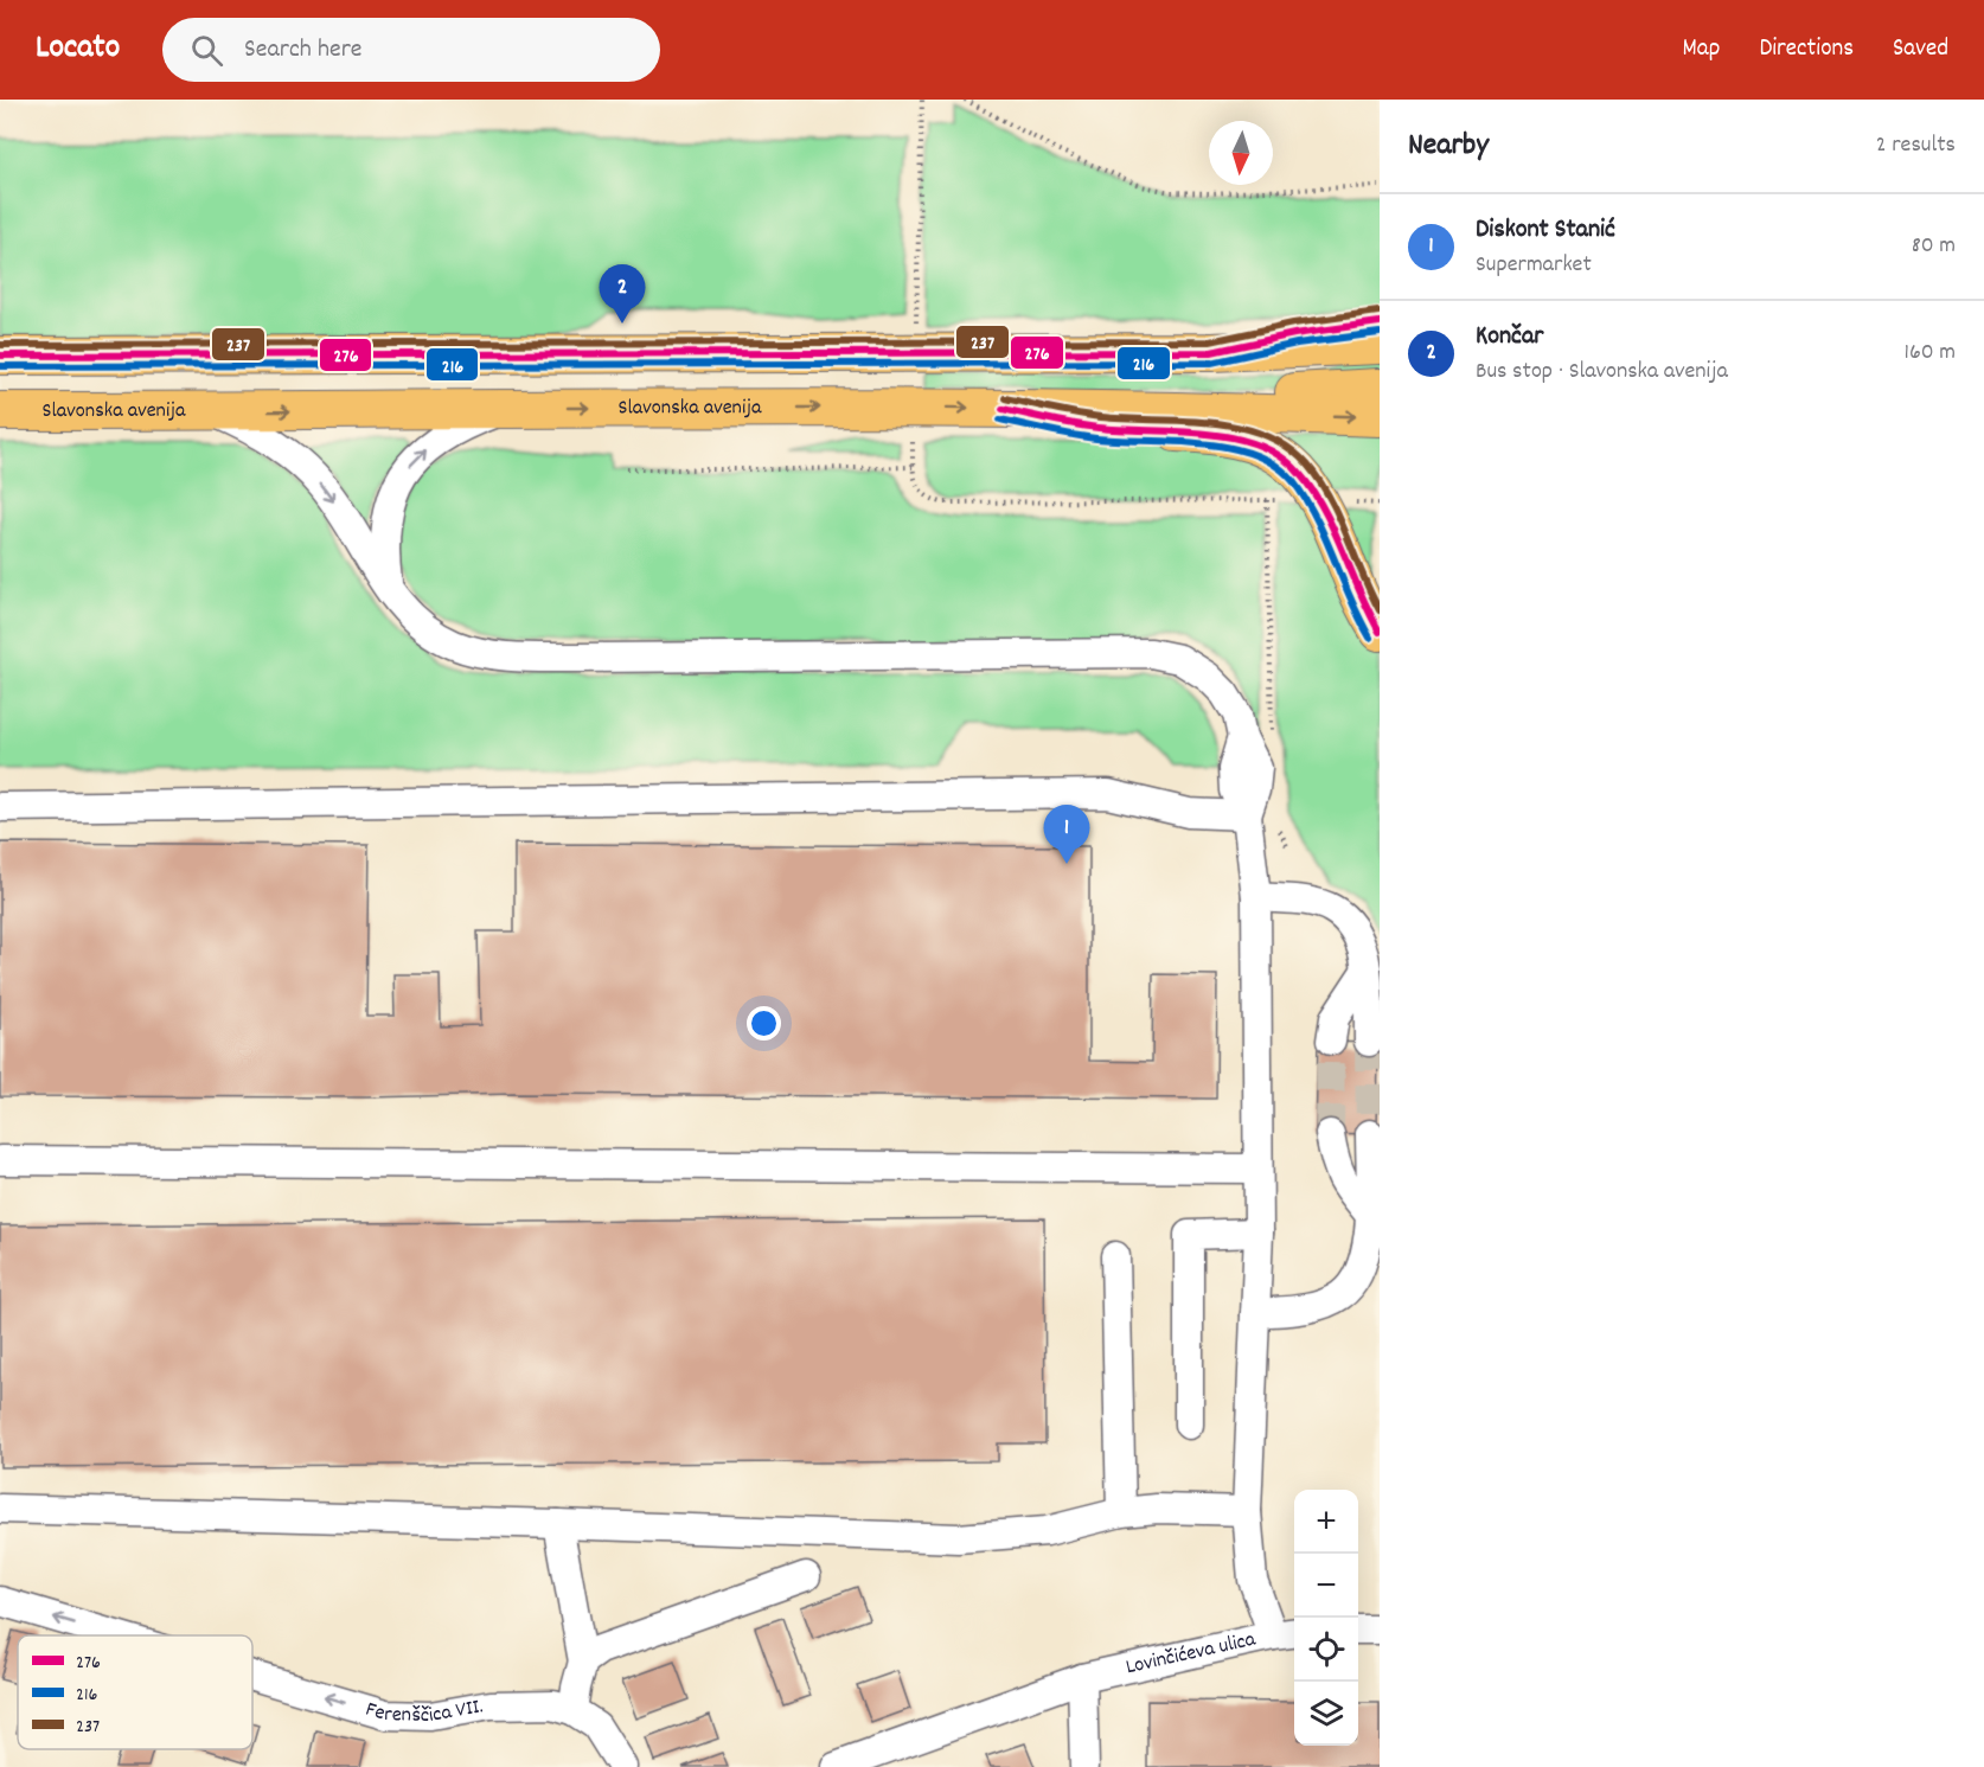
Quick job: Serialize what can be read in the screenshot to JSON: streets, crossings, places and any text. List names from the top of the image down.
{
  "streets": {
    "main road": ["Slavonska avenija"],
    "street": ["Lovinčićeva ulica", "Ferenščica VII."]
  },
  "lines": ["transit line 237", "transit line 276", "transit line 216"],
  "legend": ["276", "216", "237"],
  "north": "bottom",
  "page": {
    "header": "Locato",
    "search": "Search here",
    "nav": ["Map", "Directions", "Saved"],
    "heading": ["Nearby", "2 results"],
    "list": [
      {
        "mark": "1",
        "name": "Diskont Stanić",
        "note": "Supermarket",
        "value": "80 m"
      },
      {
        "mark": "2",
        "name": "Končar",
        "note": "Bus stop · Slavonska avenija",
        "value": "160 m"
      }
    ],
    "pins": ["2", "1"],
    "map_buttons": ["+", "−"]
  }
}
